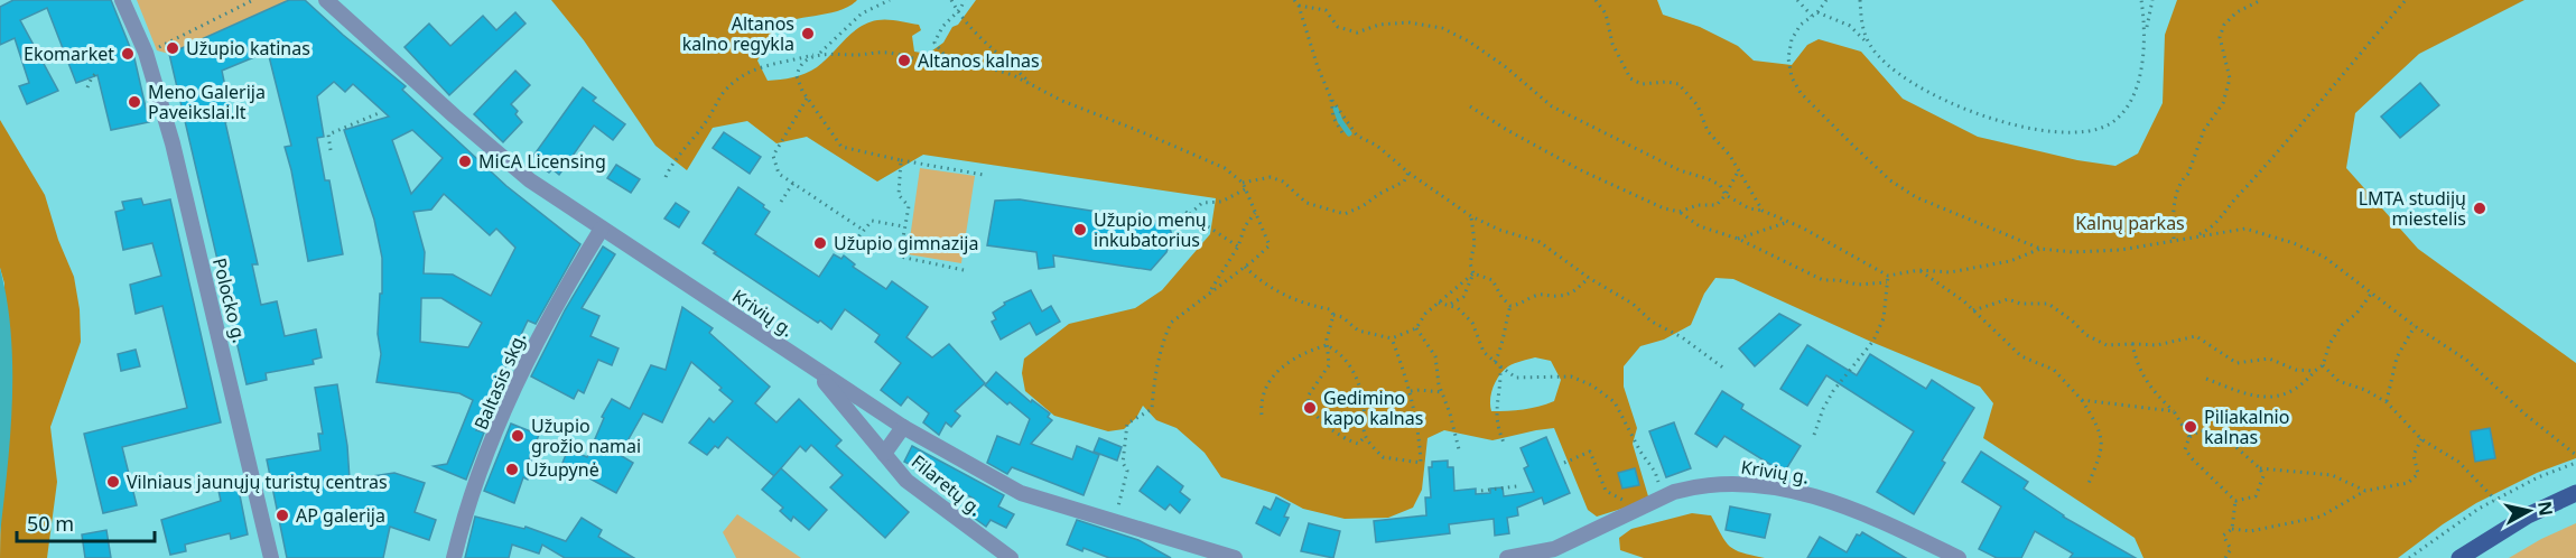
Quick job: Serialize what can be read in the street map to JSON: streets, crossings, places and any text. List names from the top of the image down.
{
  "streets": {
    "street": [
      "Polocko g.",
      "Krivių g.",
      "Baltasis skg.",
      "Filaretų g."
    ]
  },
  "crossings": [
    ["Krivių g.", "Baltasis skg."],
    ["Krivių g.", "Filaretų g."]
  ],
  "parks": ["Kalnų parkas"],
  "places": [
    "Altanos kalno regykla",
    "Užupio katinas",
    "Ekomarket",
    "Altanos kalnas",
    "Meno Galerija Paveikslai.lt",
    "MiCA Licensing",
    "LMTA studijų miestelis",
    "Užupio menų inkubatorius",
    "Užupio gimnazija",
    "Gedimino kapo kalnas",
    "Piliakalnio kalnas",
    "Užupio grožio namai",
    "Užupynė",
    "Vilniaus jaunųjų turistų centras",
    "AP galerija"
  ],
  "scale_bar": "50 m",
  "north": "right"
}
